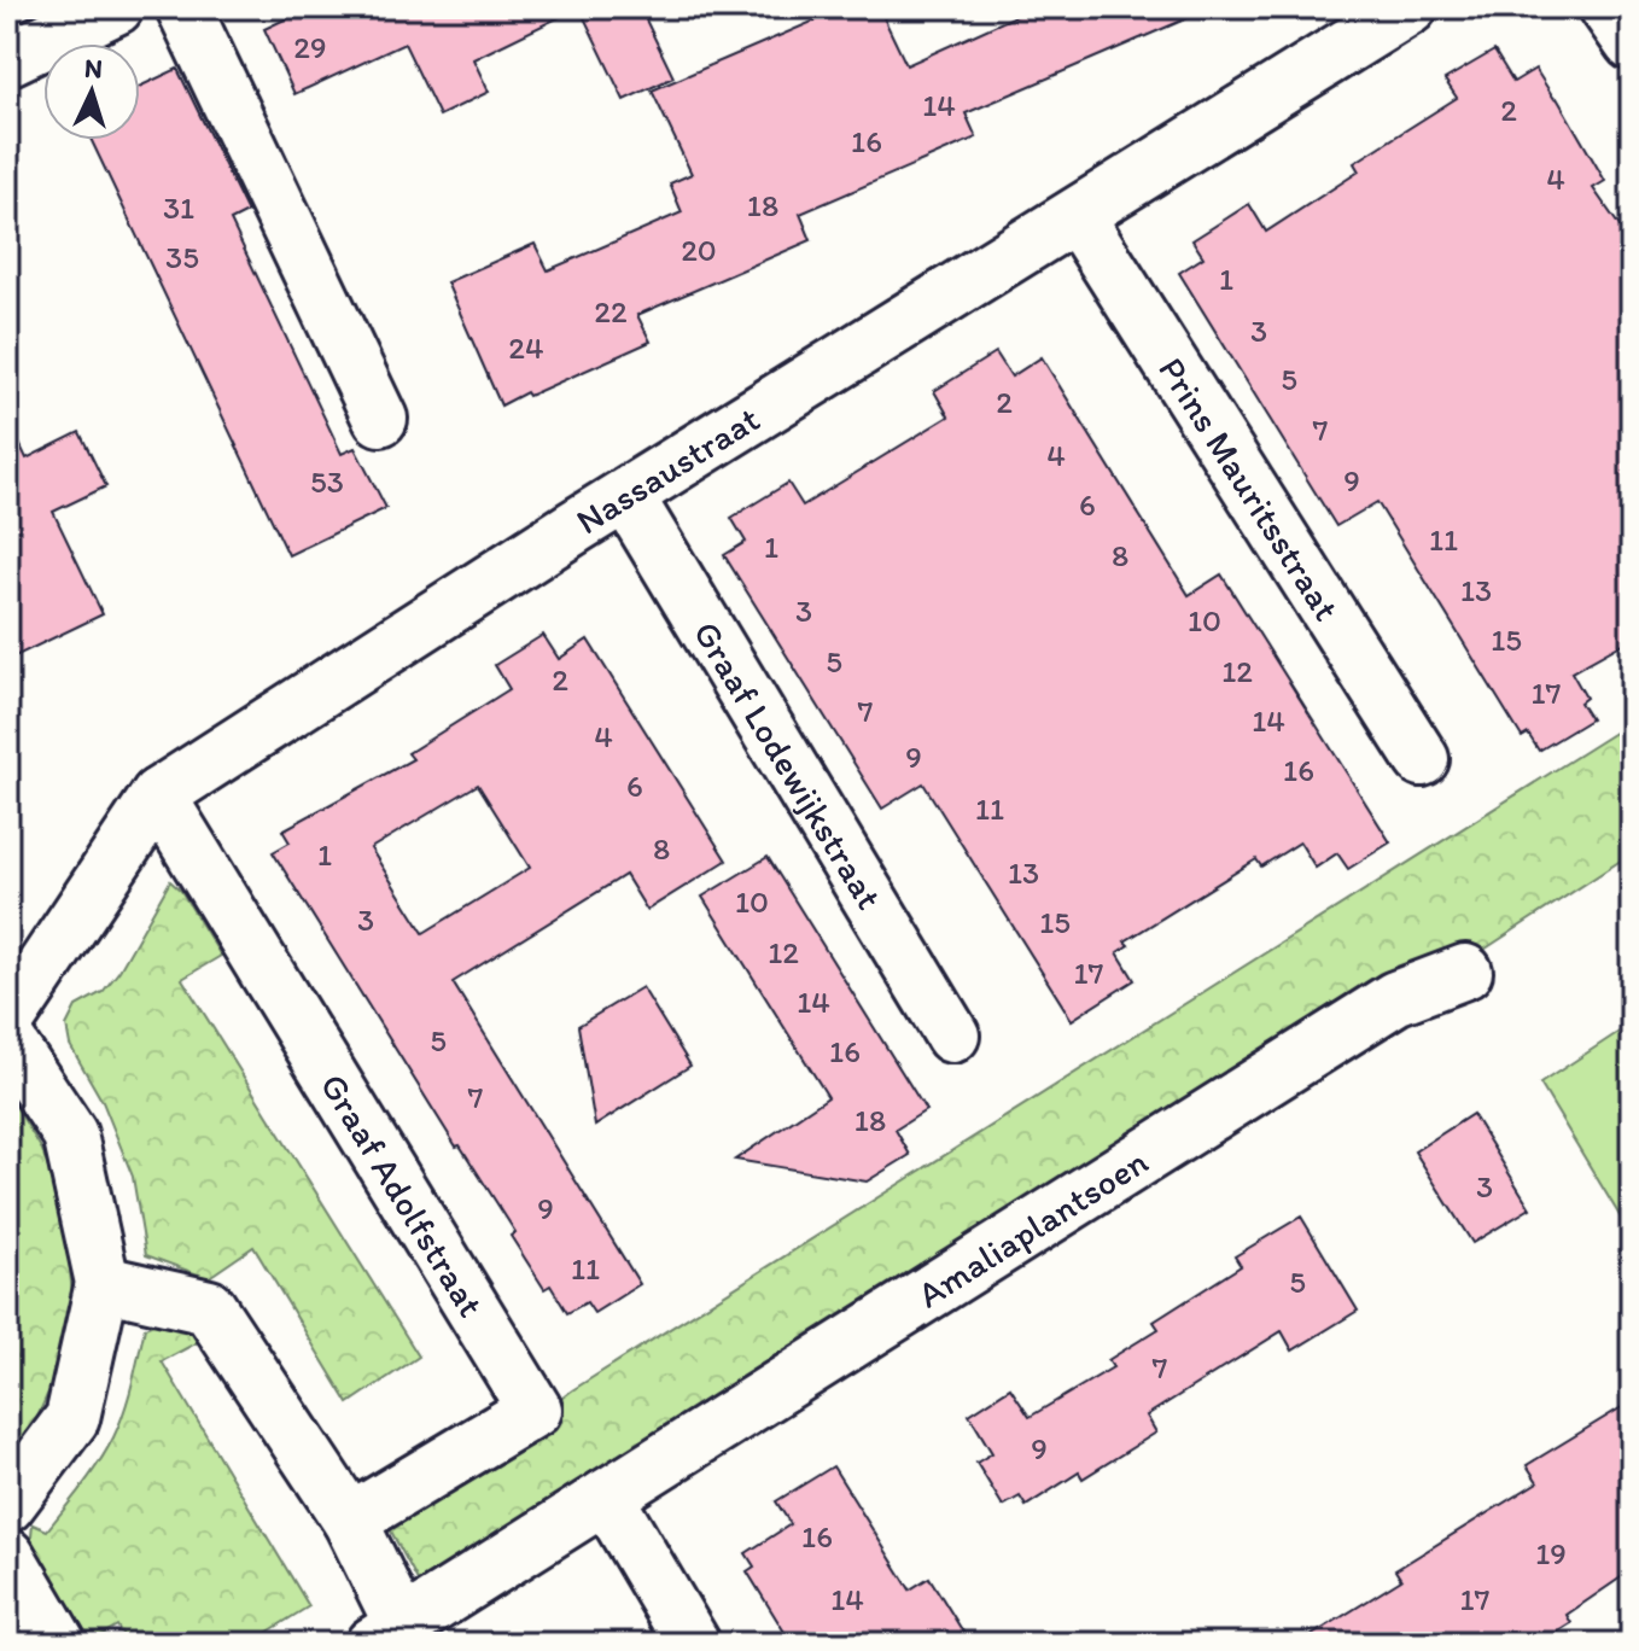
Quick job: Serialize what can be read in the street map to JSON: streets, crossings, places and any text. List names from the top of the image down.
{
  "streets": {
    "street": [
      "Nassaustraat",
      "Prins Mauritsstraat",
      "Graaf Lodewijkstraat",
      "Graaf Adolfstraat",
      "Amaliaplantsoen"
    ]
  },
  "crossings": [
    ["Nassaustraat", "Prins Mauritsstraat"],
    ["Nassaustraat", "Graaf Lodewijkstraat"],
    ["Nassaustraat", "Graaf Adolfstraat"]
  ],
  "house_numbers": [
    "29",
    "14",
    "2",
    "16",
    "4",
    "18",
    "31",
    "20",
    "35",
    "1",
    "22",
    "3",
    "24",
    "5",
    "2",
    "7",
    "4",
    "9",
    "53",
    "6",
    "11",
    "1",
    "8",
    "13",
    "3",
    "10",
    "15",
    "5",
    "12",
    "2",
    "17",
    "7",
    "14",
    "4",
    "9",
    "16",
    "6",
    "11",
    "8",
    "1",
    "13",
    "10",
    "3",
    "15",
    "12",
    "17",
    "14",
    "5",
    "16",
    "7",
    "18",
    "3",
    "9",
    "11",
    "5",
    "7",
    "9",
    "16",
    "19",
    "14",
    "17"
  ],
  "north": "top"
}
